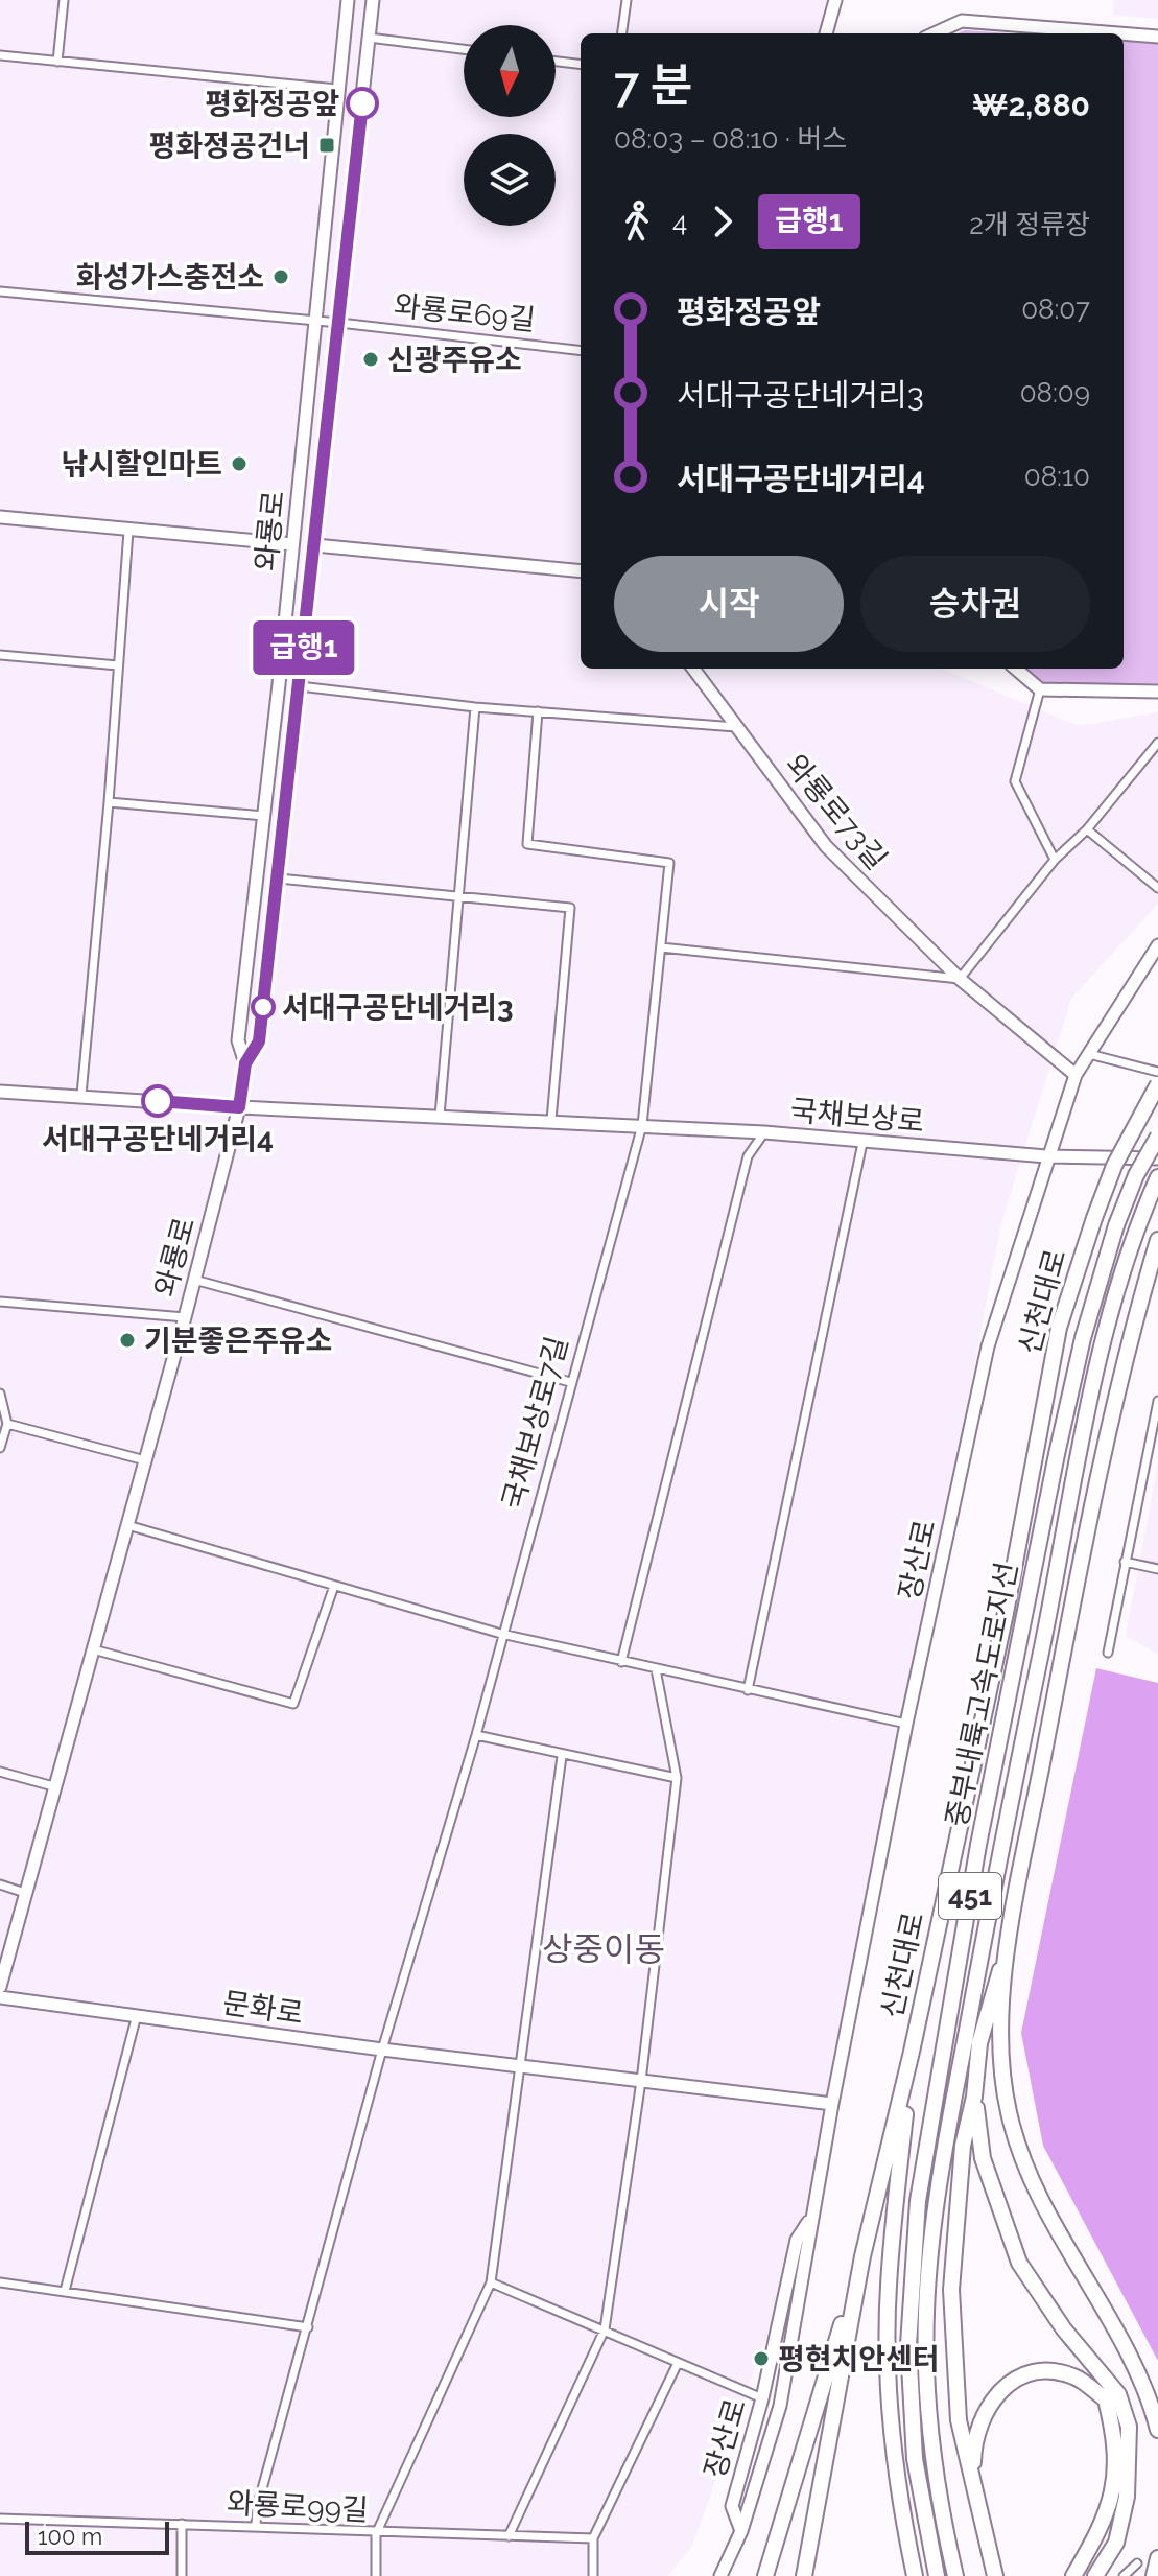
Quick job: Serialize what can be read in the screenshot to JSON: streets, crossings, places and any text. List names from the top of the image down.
{
  "streets": {
    "highway": ["신천대로", "중부내륙고속도로지선", "451"],
    "main road": [
      "와룡로",
      "와룡로73길",
      "국채보상로",
      "장산로",
      "문화로"
    ],
    "street": ["와룡로69길", "국채보상로7길", "와룡로99길"]
  },
  "crossings": [
    ["와룡로69길", "와룡로"],
    ["와룡로", "국채보상로"],
    ["와룡로73길", "장산로"],
    ["국채보상로", "국채보상로7길"],
    ["국채보상로", "장산로"],
    ["국채보상로7길", "문화로"],
    ["국채보상로7길", "와룡로99길"],
    ["장산로", "문화로"]
  ],
  "districts": ["상중이동"],
  "places": {
    "other": [
      "평화정공앞",
      "화성가스충전소",
      "신광주유소",
      "낚시할인마트",
      "서대구공단네거리3",
      "서대구공단네거리4",
      "기분좋은주유소",
      "평현치안센터"
    ],
    "transit": ["평화정공건너"]
  },
  "lines": ["bus line 급행1"],
  "scale_bar": "100 m",
  "north": "bottom",
  "page": {
    "on_map": "급행1",
    "heading": ["7 분", "08:03 – 08:10 · 버스", "₩2,880"],
    "legs": ["4", "급행1", "2개 정류장"],
    "list": [
      {
        "name": "평화정공앞",
        "value": "08:07"
      },
      {
        "name": "서대구공단네거리3",
        "value": "08:09"
      },
      {
        "name": "서대구공단네거리4",
        "value": "08:10"
      }
    ],
    "buttons": ["시작", "승차권"],
    "scale": "100 m"
  }
}
